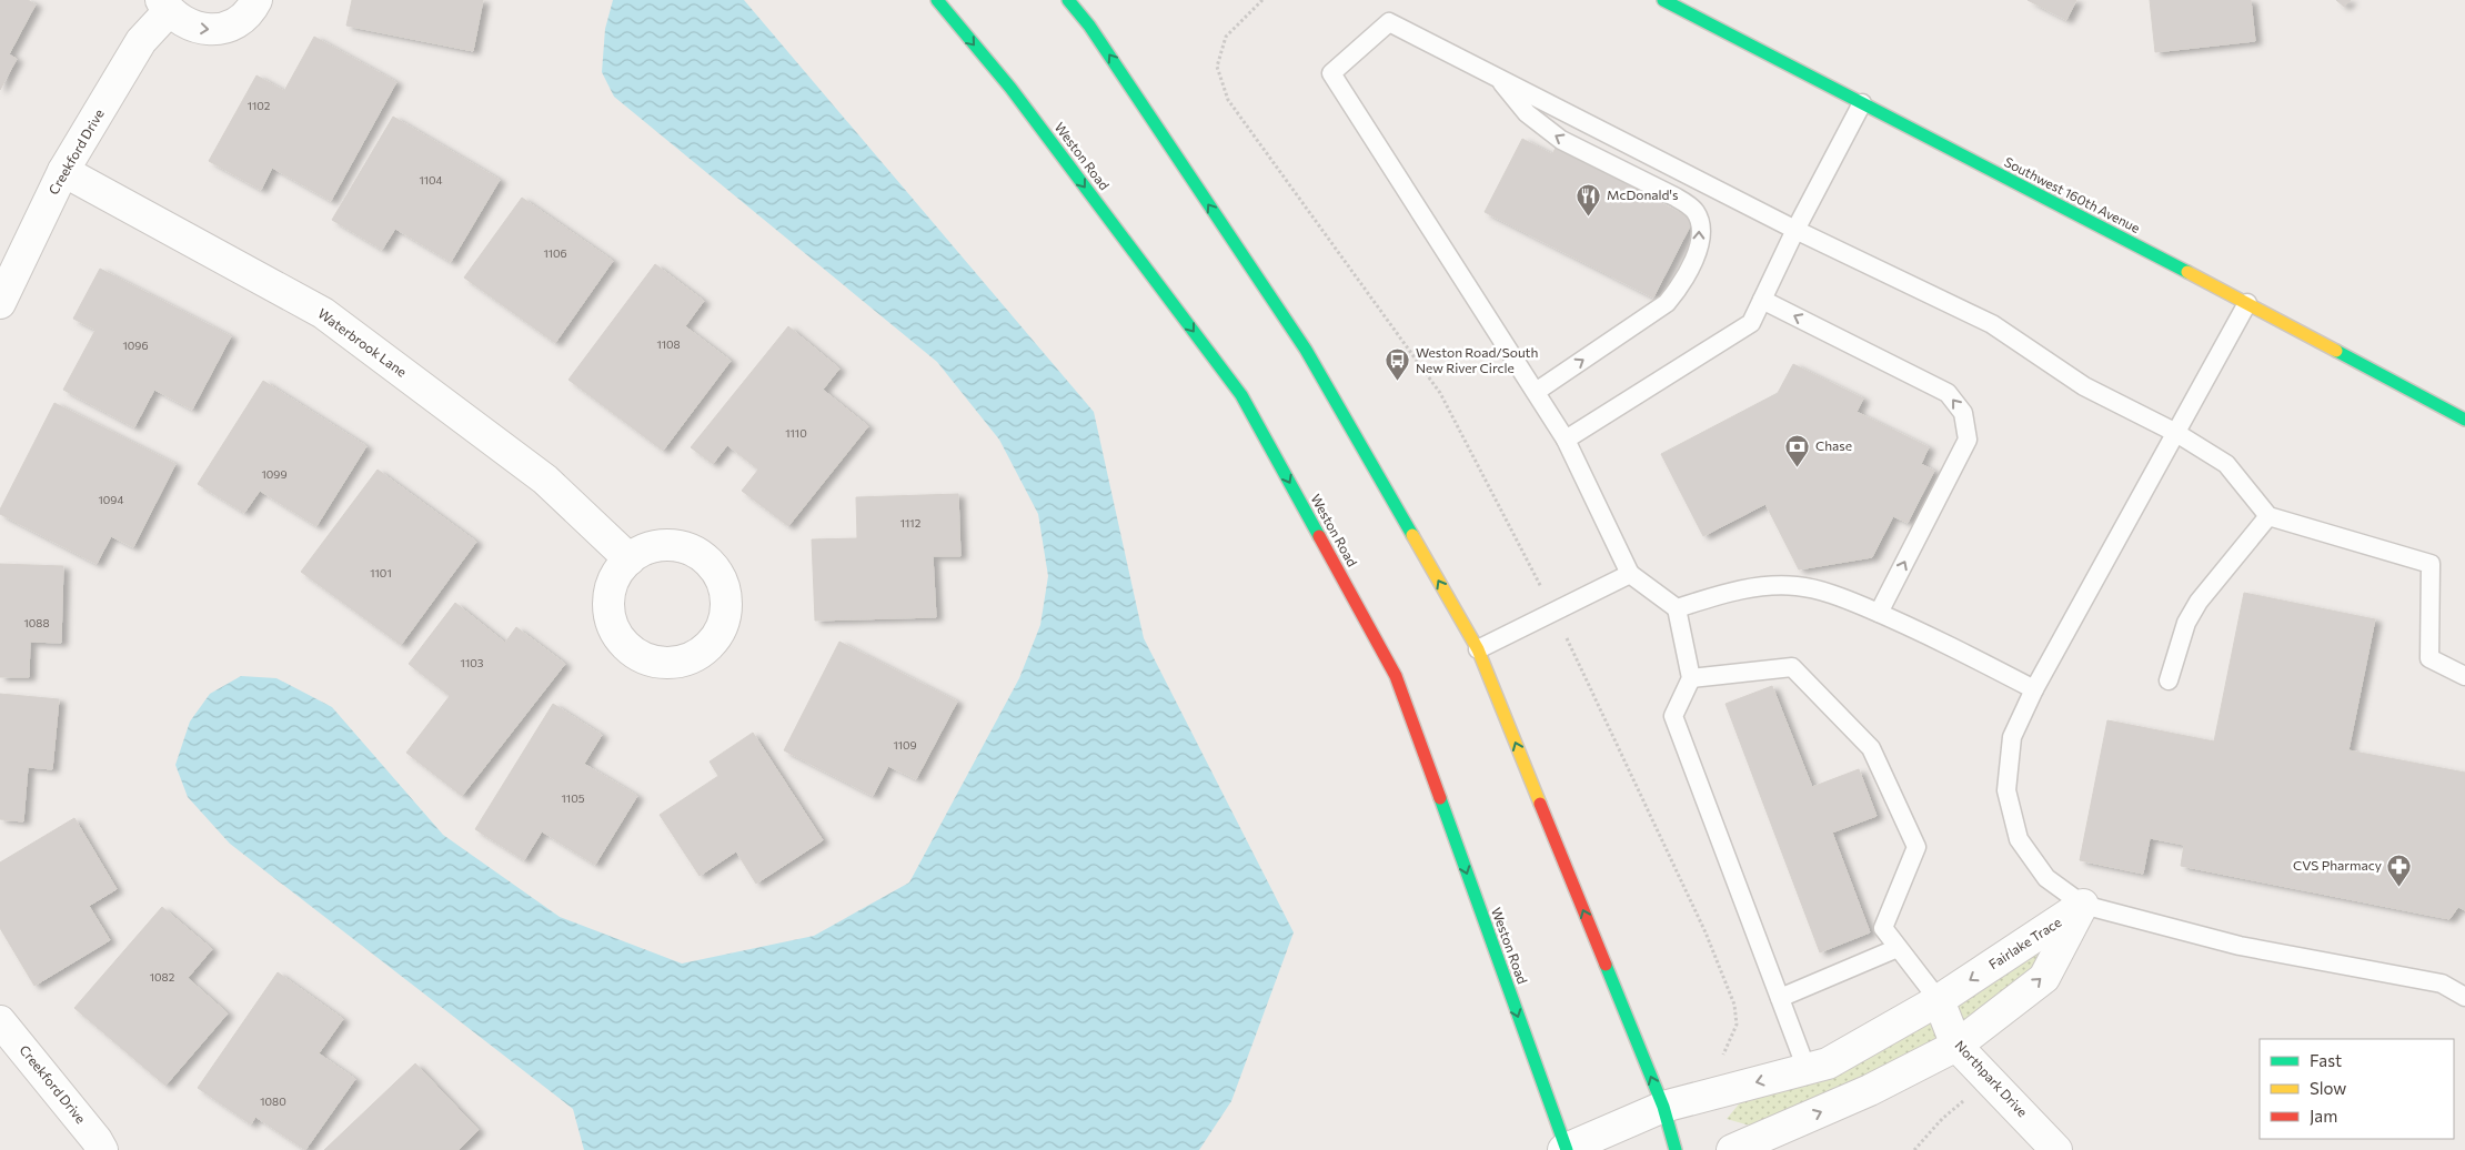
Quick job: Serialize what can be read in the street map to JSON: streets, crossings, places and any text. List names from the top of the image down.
{
  "streets": {
    "main road": ["Weston Road", "Southwest 160th Avenue"],
    "street": [
      "Creekford Drive",
      "Waterbrook Lane",
      "Fairlake Trace",
      "Northpark Drive"
    ]
  },
  "crossings": [
    ["Creekford Drive", "Waterbrook Lane"],
    ["Weston Road", "Fairlake Trace"],
    ["Fairlake Trace", "Northpark Drive"]
  ],
  "places": {
    "restaurant": ["McDonald's"],
    "bus stop": ["Weston Road/South New River Circle"],
    "bank": ["Chase"],
    "pharmacy": ["CVS Pharmacy"]
  },
  "house_numbers": [
    "1102",
    "1104",
    "1106",
    "1108",
    "1096",
    "1110",
    "1099",
    "1094",
    "1112",
    "1101",
    "1088",
    "1103",
    "1109",
    "1105",
    "1082",
    "1080"
  ],
  "legend": ["Fast", "Slow", "Jam"]
}
